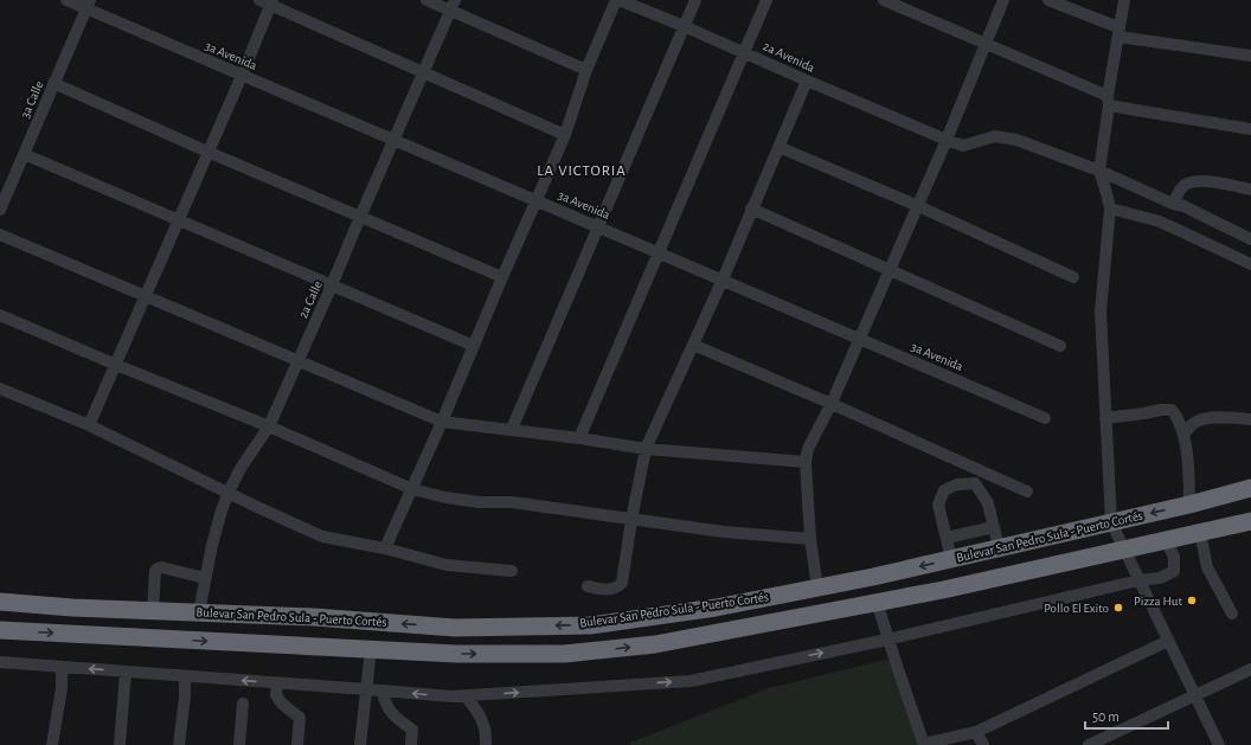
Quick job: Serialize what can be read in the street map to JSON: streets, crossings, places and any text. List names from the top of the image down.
{
  "streets": {
    "highway": ["Bulevar San Pedro Sula - Puerto Cortés"],
    "street": [
      "3a Avenida",
      "2a Avenida",
      "3a Calle",
      "2a Calle"
    ]
  },
  "crossings": [
    ["3a Avenida", "3a Calle"],
    ["3a Avenida", "2a Calle"],
    ["2a Calle", "Bulevar San Pedro Sula - Puerto Cortés"]
  ],
  "districts": ["LA VICTORIA"],
  "places": ["Pizza Hut", "Pollo El Exito"],
  "scale_bar": "50 m"
}
